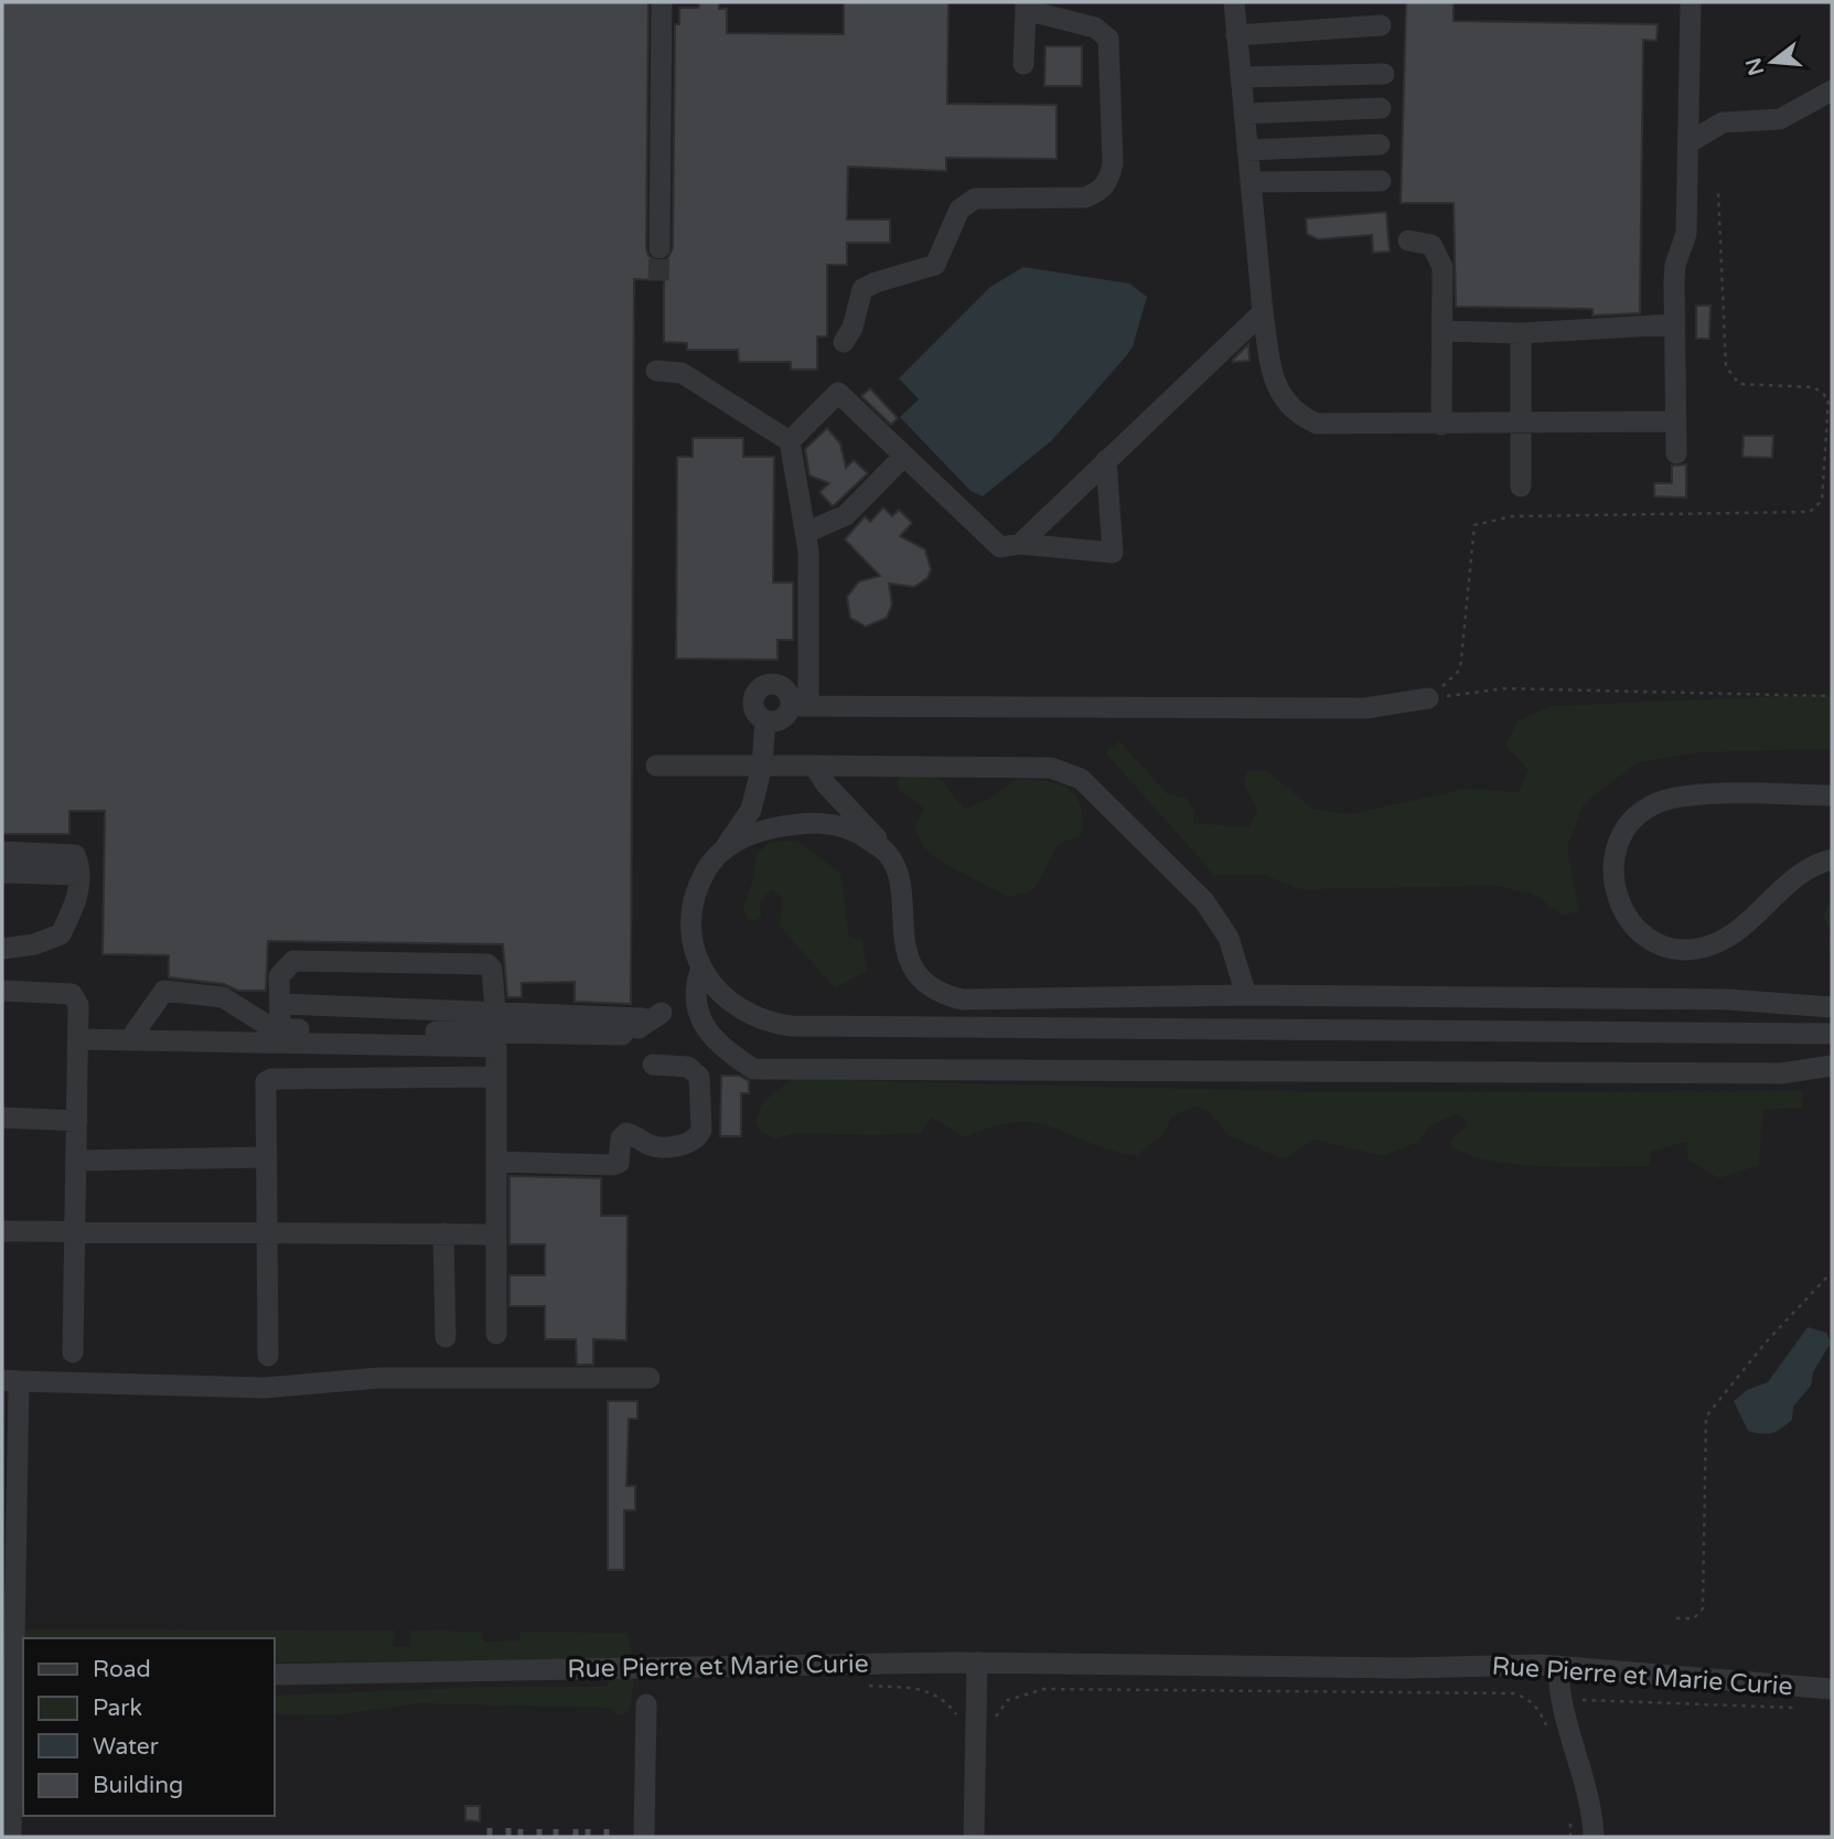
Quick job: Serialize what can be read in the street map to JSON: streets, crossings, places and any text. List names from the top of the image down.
{
  "streets": {
    "street": ["Rue Pierre et Marie Curie"]
  },
  "legend": [
    "Road",
    "Park",
    "Water",
    "Building"
  ],
  "north": "left"
}
